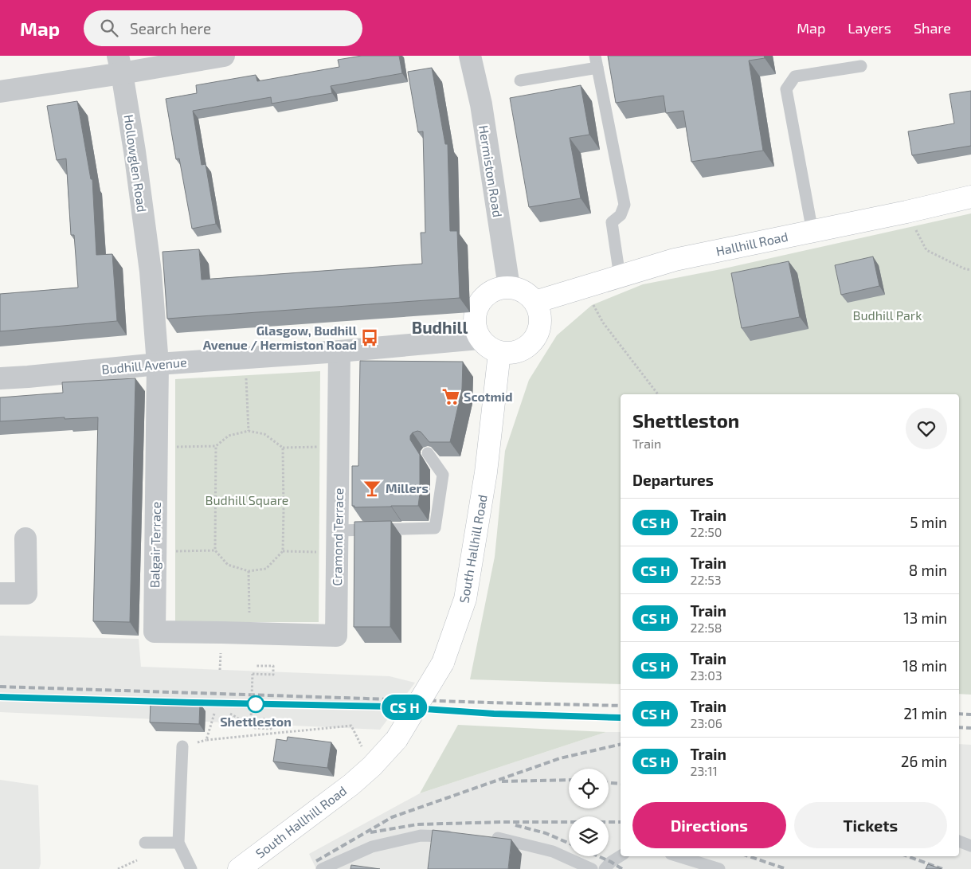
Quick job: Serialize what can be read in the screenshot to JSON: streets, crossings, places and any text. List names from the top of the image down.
{
  "streets": {
    "street": [
      "Hollowglen Road",
      "Hermiston Road",
      "Hallhill Road",
      "Budhill Avenue",
      "Cramond Terrace",
      "Balgair Terrace",
      "South Hallhill Road"
    ]
  },
  "crossings": [
    ["Hollowglen Road", "Budhill Avenue"],
    ["Hollowglen Road", "Balgair Terrace"],
    ["Hermiston Road", "Hallhill Road"],
    ["Hermiston Road", "Budhill Avenue"],
    ["Hermiston Road", "South Hallhill Road"],
    ["Hallhill Road", "Budhill Avenue"],
    ["Hallhill Road", "South Hallhill Road"],
    ["Budhill Avenue", "Cramond Terrace"],
    ["Budhill Avenue", "Balgair Terrace"],
    ["Budhill Avenue", "South Hallhill Road"],
    ["Cramond Terrace", "Balgair Terrace"]
  ],
  "districts": ["Budhill"],
  "parks": ["Budhill Park", "Budhill Square"],
  "places": {
    "bus stop": ["Glasgow, Budhill Avenue / Hermiston Road"],
    "supermarket": ["Scotmid"],
    "bar": ["Millers"],
    "other": ["Shettleston"]
  },
  "page": {
    "header": "Map",
    "search": "Search here",
    "nav": ["Map", "Layers", "Share"],
    "on_map": "CS H",
    "heading": [
      ["Shettleston", "Train"],
      "Departures"
    ],
    "list": [
      {
        "mark": "CS H",
        "name": "Train",
        "note": "22:50",
        "value": "5 min"
      },
      {
        "mark": "CS H",
        "name": "Train",
        "note": "22:53",
        "value": "8 min"
      },
      {
        "mark": "CS H",
        "name": "Train",
        "note": "22:58",
        "value": "13 min"
      },
      {
        "mark": "CS H",
        "name": "Train",
        "note": "23:03",
        "value": "18 min"
      },
      {
        "mark": "CS H",
        "name": "Train",
        "note": "23:06",
        "value": "21 min"
      },
      {
        "mark": "CS H",
        "name": "Train",
        "note": "23:11",
        "value": "26 min"
      }
    ],
    "buttons": ["Directions", "Tickets"]
  }
}
